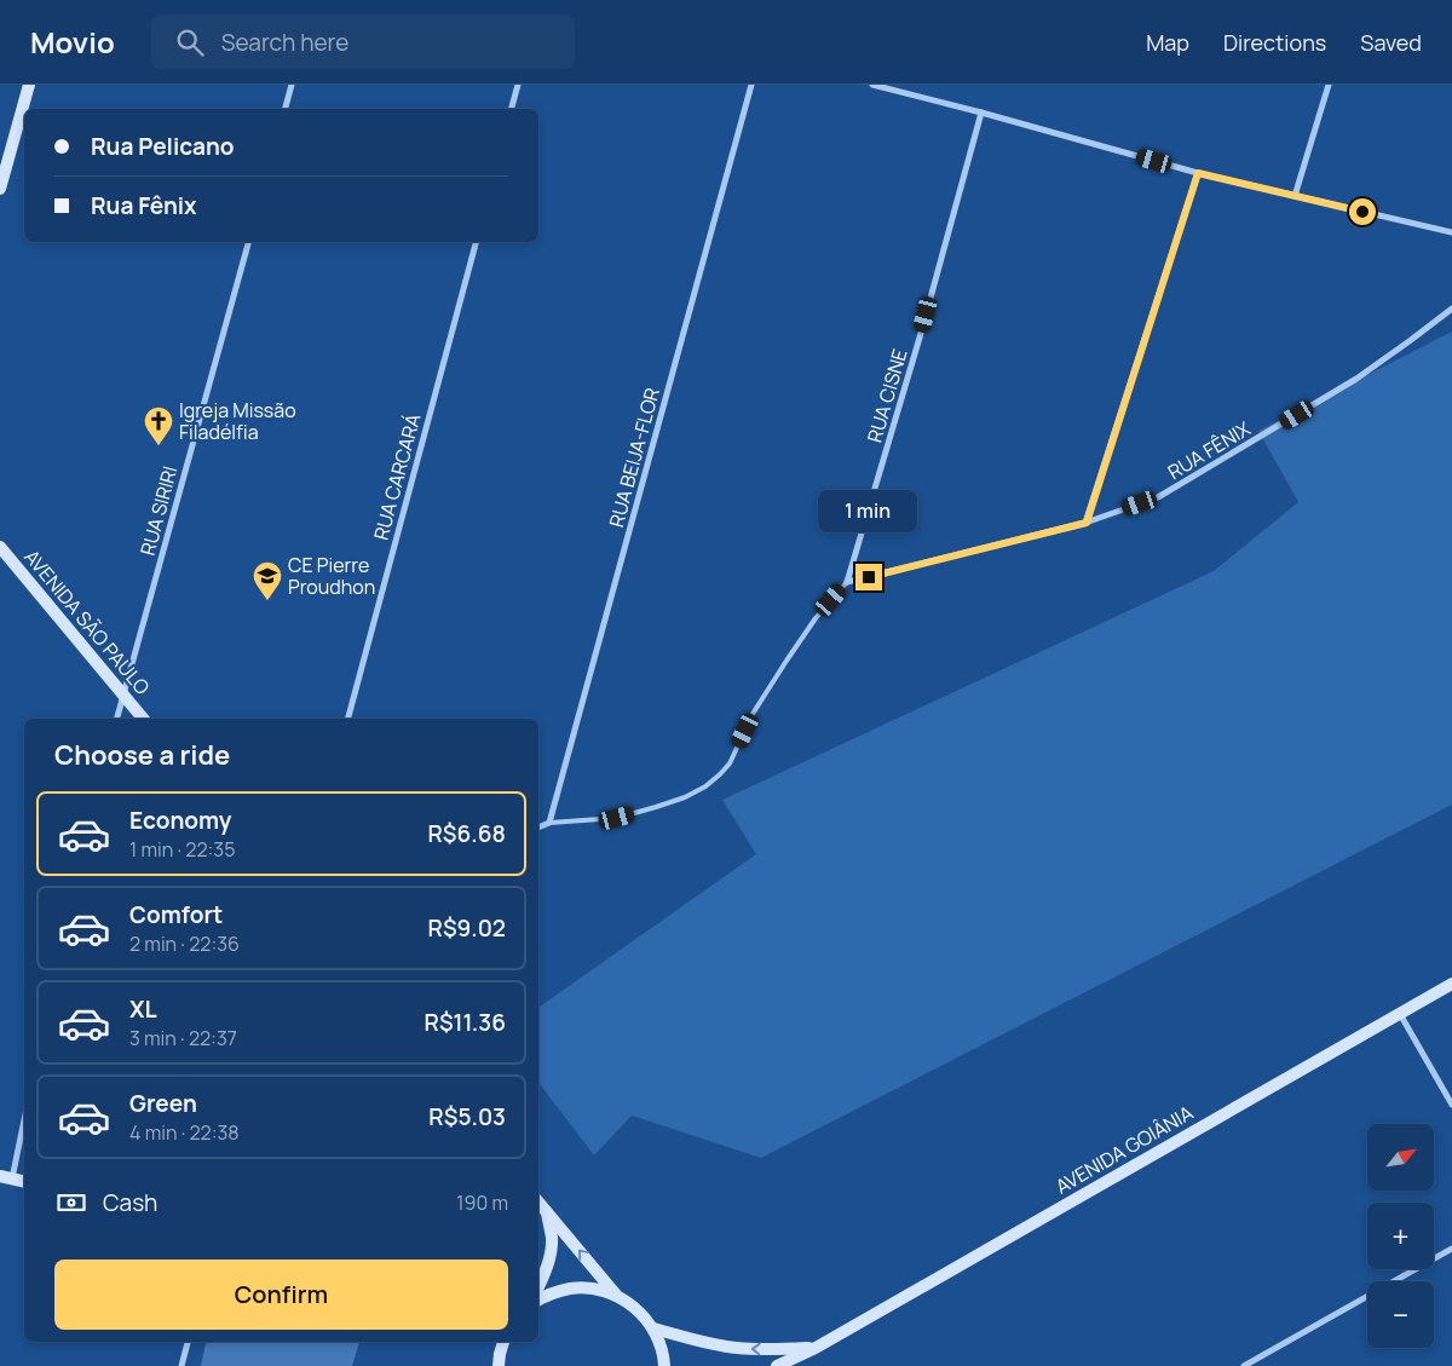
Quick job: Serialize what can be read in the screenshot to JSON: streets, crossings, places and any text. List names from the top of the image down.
{
  "streets": {
    "street": [
      "RUA CISNE",
      "RUA FÊNIX",
      "RUA BEIJA-FLOR",
      "RUA CARCARÁ",
      "RUA SIRIRI",
      "AVENIDA SÃO PAULO",
      "AVENIDA GOIÂNIA"
    ]
  },
  "crossings": [
    ["RUA CISNE", "RUA FÊNIX"],
    ["RUA SIRIRI", "AVENIDA SÃO PAULO"]
  ],
  "places": {
    "church": ["Igreja Missão Filadélfia"],
    "school or university": ["CE Pierre Proudhon"]
  },
  "north": "top right",
  "page": {
    "header": "Movio",
    "search": "Search here",
    "nav": ["Map", "Directions", "Saved"],
    "banner": ["Rua Pelicano", "Rua Fênix"],
    "bubble": "1 min",
    "heading": "Choose a ride",
    "list": [
      {
        "name": "Economy",
        "note": "1 min · 22:35",
        "value": "R$6.68"
      },
      {
        "name": "Comfort",
        "note": "2 min · 22:36",
        "value": "R$9.02"
      },
      {
        "name": "XL",
        "note": "3 min · 22:37",
        "value": "R$11.36"
      },
      {
        "name": "Green",
        "note": "4 min · 22:38",
        "value": "R$5.03"
      }
    ],
    "map_buttons": ["+", "−"],
    "pay": ["Cash", "190 m"],
    "buttons": "Confirm"
  }
}
